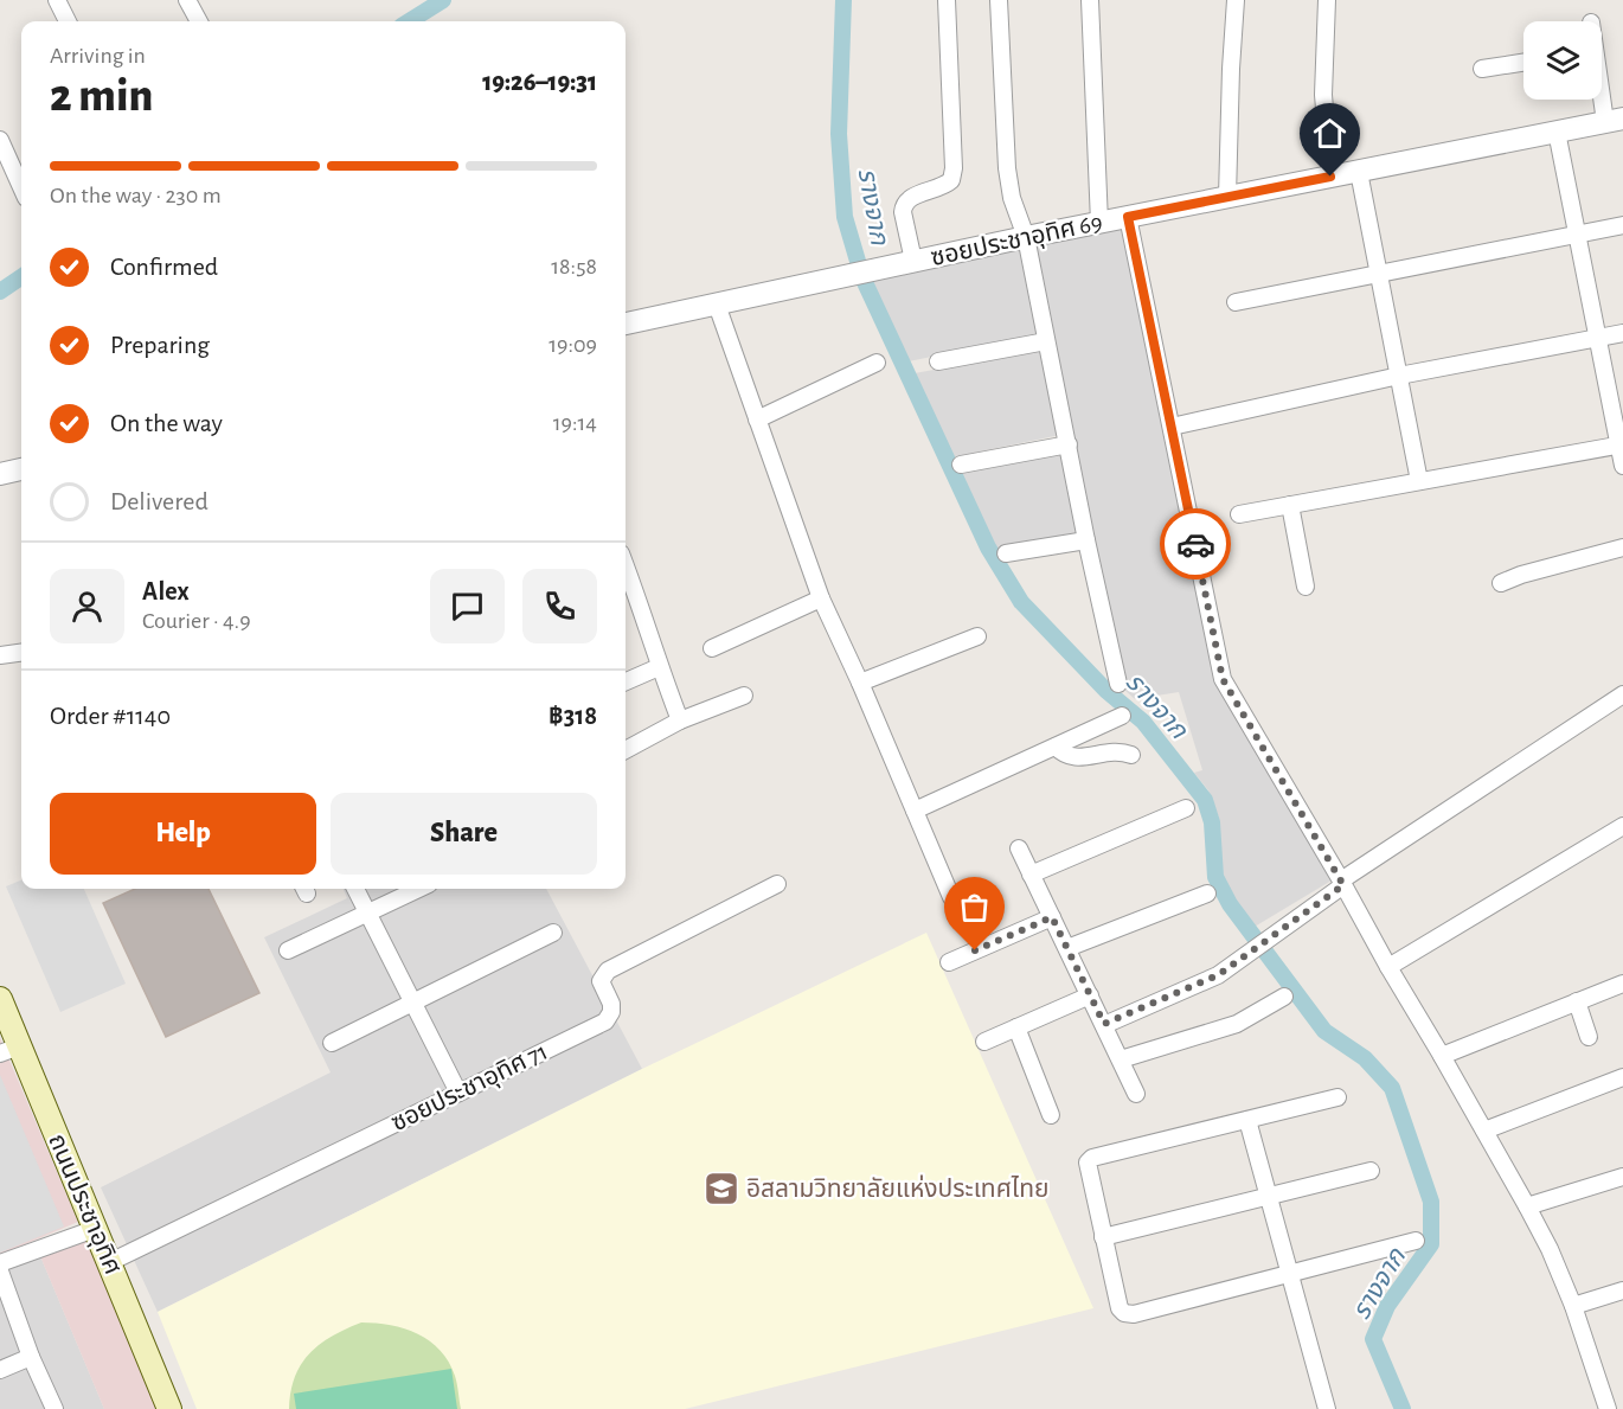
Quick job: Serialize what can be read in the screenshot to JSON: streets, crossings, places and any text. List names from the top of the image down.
{
  "streets": {
    "main road": ["ถนนประชาอุทิศ"],
    "street": ["ซอยประชาอุทิศ 69", "ซอยประชาอุทิศ 71"]
  },
  "crossings": [
    ["ซอยประชาอุทิศ 71", "ถนนประชาอุทิศ"]
  ],
  "water": ["รางจาก"],
  "places": {
    "school or university": ["อิสลามวิทยาลัยแห่งประเทศไทย"]
  },
  "page": {
    "heading": ["2 min", "Arriving in", "19:26–19:31"],
    "panel": [
      "Alex",
      "Courier · 4.9",
      "Order #1140",
      "฿318"
    ],
    "bar": "On the way · 230 m",
    "list": [
      ["Confirmed", "18:58"],
      ["Preparing", "19:09"],
      ["On the way", "19:14"],
      "Delivered"
    ],
    "buttons": ["Help", "Share"]
  }
}
